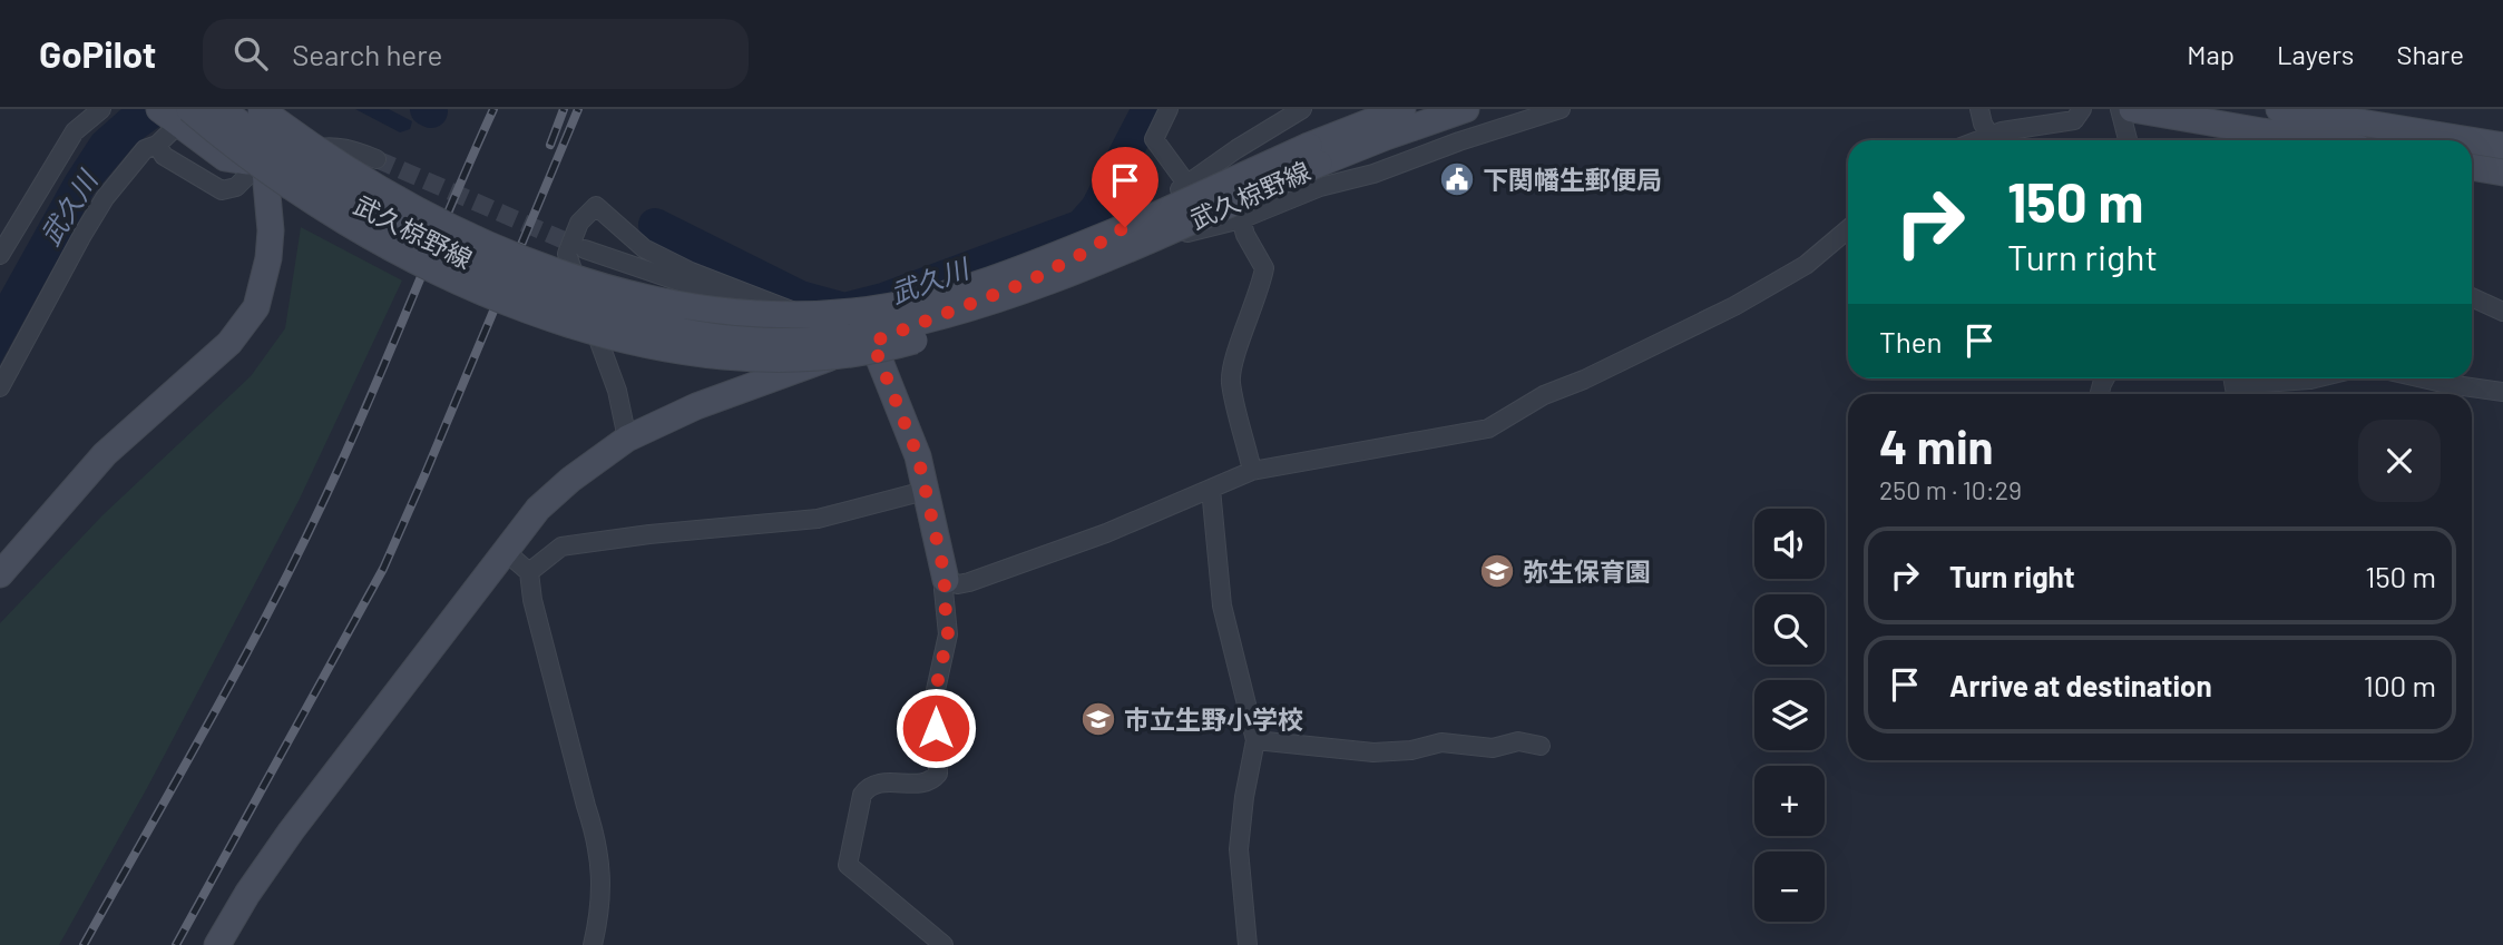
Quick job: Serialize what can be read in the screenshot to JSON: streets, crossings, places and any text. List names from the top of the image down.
{
  "streets": {
    "main road": ["武久椋野線"]
  },
  "water": ["武久川"],
  "places": {
    "public building": ["下関幡生郵便局"],
    "school or university": ["弥生保育園", "市立生野小学校"]
  },
  "page": {
    "header": "GoPilot",
    "search": "Search here",
    "nav": ["Map", "Layers", "Share"],
    "turn": ["150 m", "Turn right"],
    "then": "Then",
    "heading": ["4 min", "250 m · 10:29"],
    "map_buttons": ["+", "−"],
    "list": [
      {
        "name": "Turn right",
        "value": "150 m"
      },
      {
        "name": "Arrive at destination",
        "value": "100 m"
      }
    ]
  }
}
